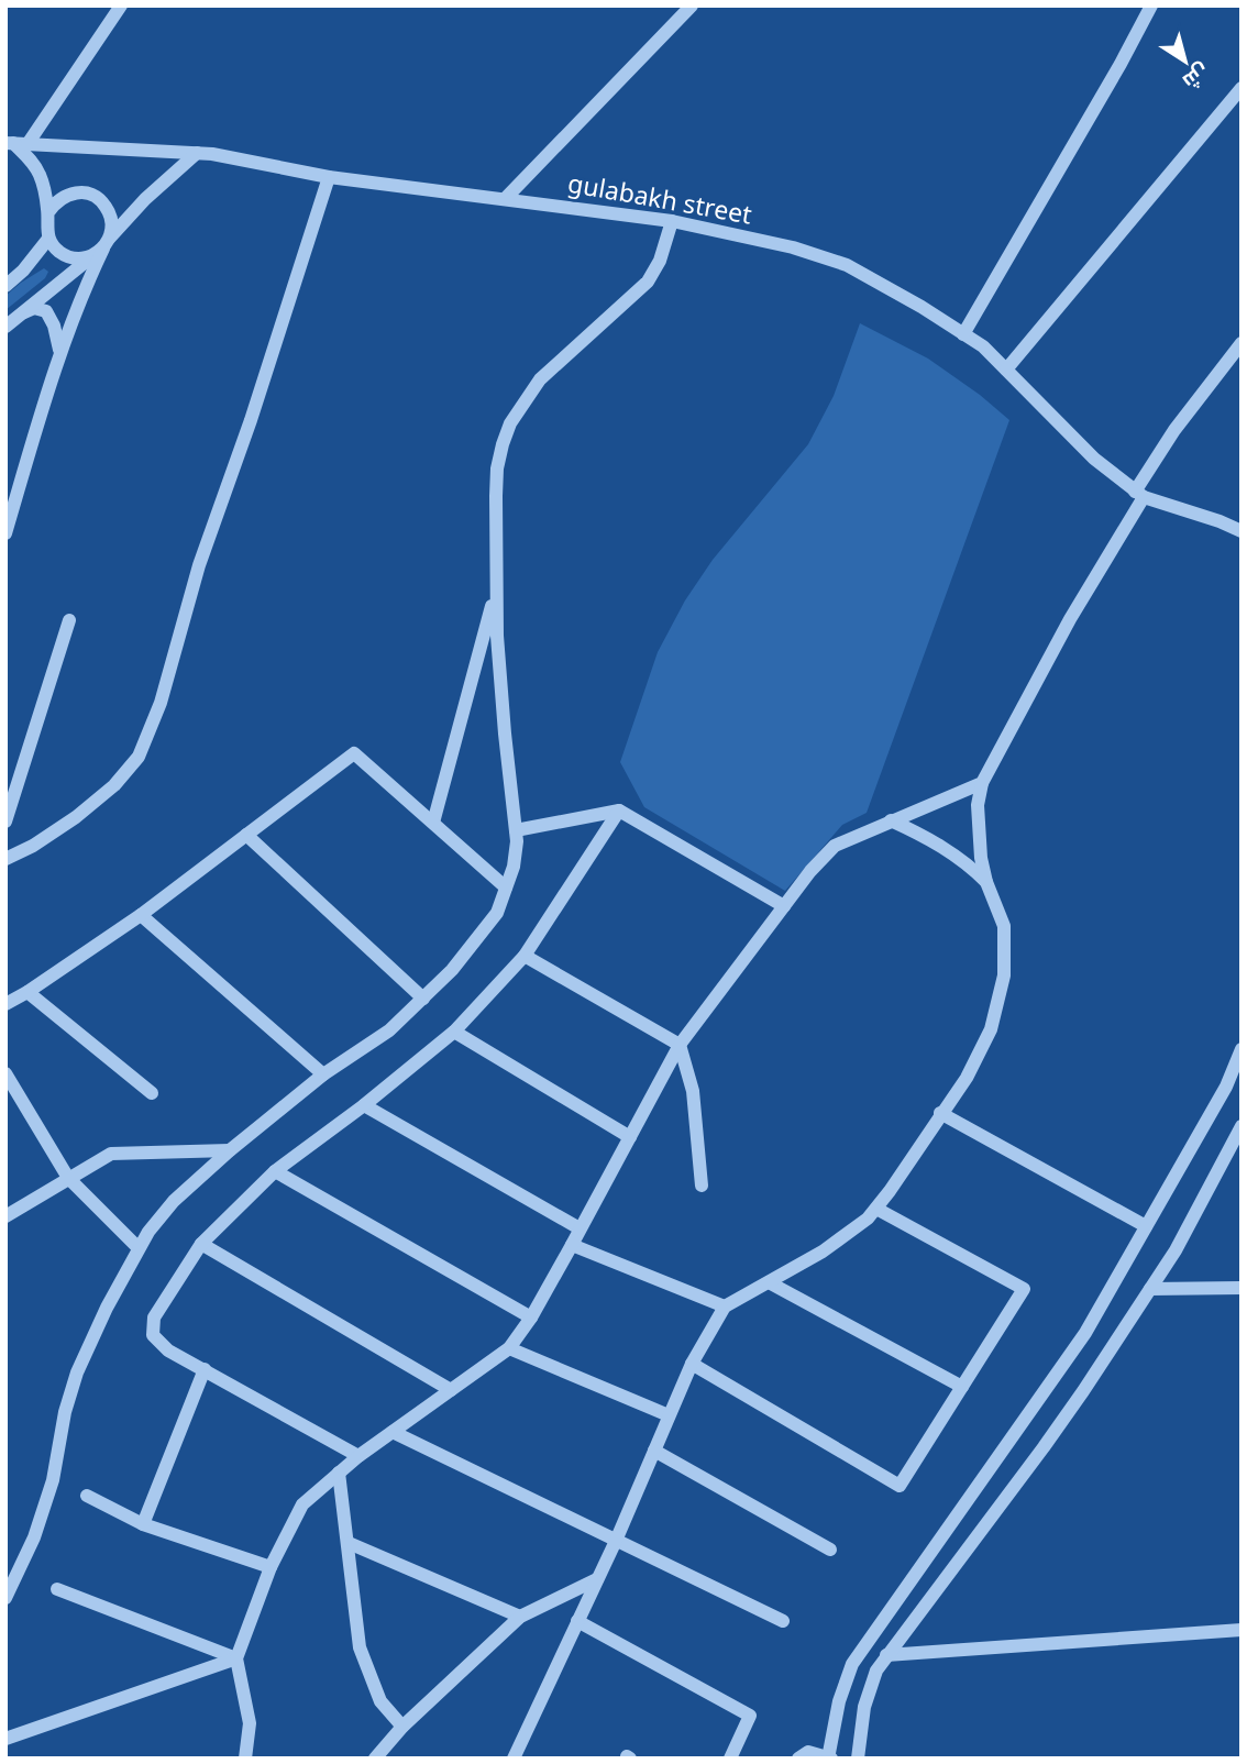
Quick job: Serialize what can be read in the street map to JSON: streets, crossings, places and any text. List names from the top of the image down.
{
  "streets": {
    "street": ["gulabakh street"]
  },
  "north": "bottom right"
}
